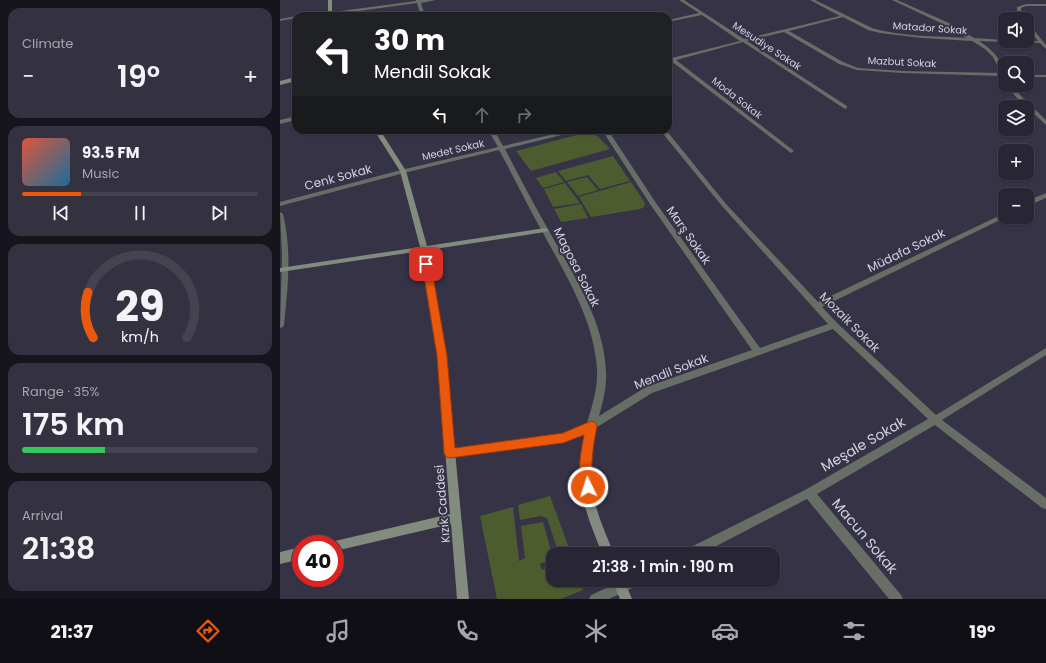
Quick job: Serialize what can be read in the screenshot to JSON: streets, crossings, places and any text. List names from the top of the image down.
{
  "streets": {
    "street": [
      "Matador Sokak",
      "Mesudiye Sokak",
      "Mazbut Sokak",
      "Moda Sokak",
      "Medet Sokak",
      "Cenk Sokak",
      "Marş Sokak",
      "Müdafa Sokak",
      "Magosa Sokak",
      "Mozaik Sokak",
      "Mendil Sokak",
      "Meşale Sokak",
      "Kızık Caddesi",
      "Macun Sokak"
    ]
  },
  "crossings": [
    ["Medet Sokak", "Cenk Sokak"],
    ["Medet Sokak", "Magosa Sokak"],
    ["Medet Sokak", "Kızık Caddesi"],
    ["Cenk Sokak", "Kızık Caddesi"],
    ["Marş Sokak", "Mendil Sokak"],
    ["Müdafa Sokak", "Mozaik Sokak"],
    ["Magosa Sokak", "Mendil Sokak"],
    ["Mozaik Sokak", "Mendil Sokak"],
    ["Mozaik Sokak", "Meşale Sokak"],
    ["Mendil Sokak", "Kızık Caddesi"],
    ["Meşale Sokak", "Macun Sokak"]
  ],
  "page": {
    "tile": [
      "Climate",
      ["Range · 35%", "175 km"],
      ["Arrival", "21:38"]
    ],
    "map_buttons": ["+", "−"],
    "turn": ["30 m", "Mendil Sokak"],
    "heat": ["−", "19°", "+"],
    "song": ["93.5 FM", "Music"],
    "limit": "40",
    "trip": "21:38 · 1 min · 190 m",
    "tabs": ["21:37", "19°"],
    "gauge": ["29", "km/h"]
  }
}
